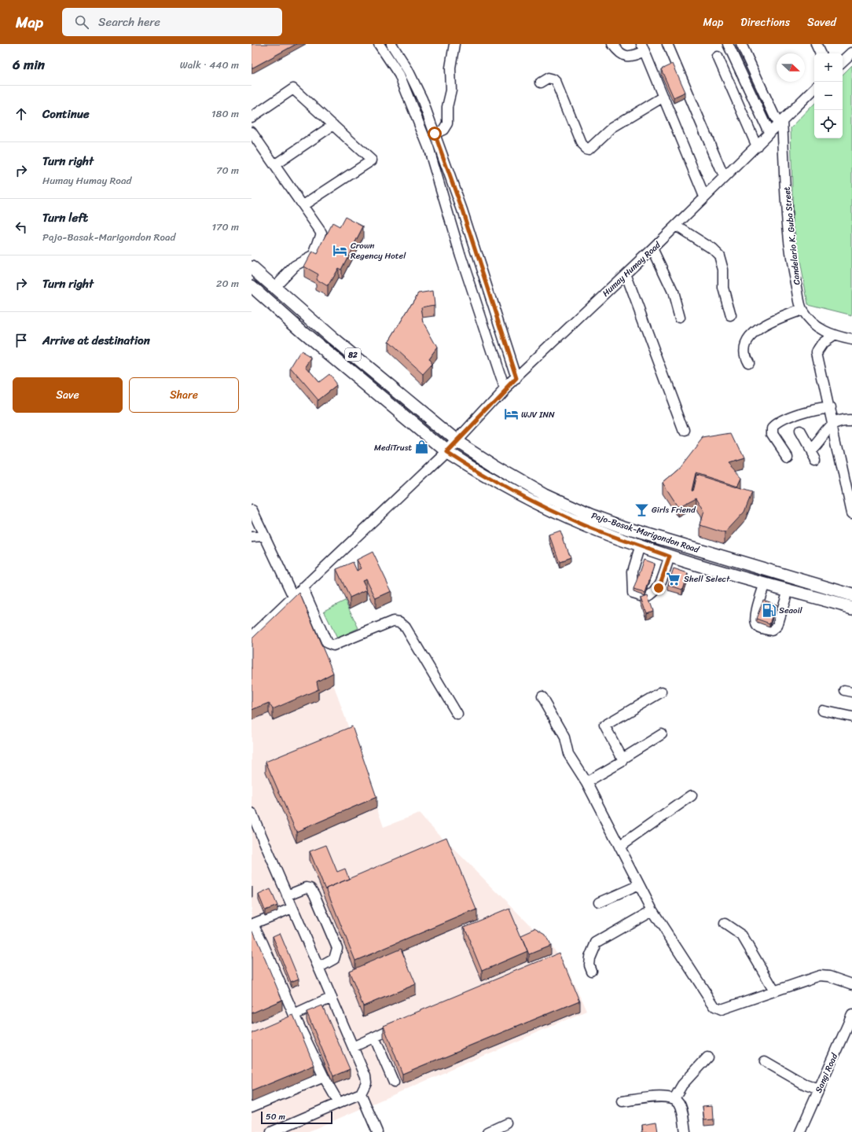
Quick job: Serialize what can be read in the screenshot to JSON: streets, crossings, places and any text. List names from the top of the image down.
{
  "streets": {
    "main road": ["82", "Pajo-Basak-Marigondon Road"],
    "street": ["Candelario K. Guba Street", "Humay Humay Road", "Sangi Road"]
  },
  "crossings": [
    ["Candelario K. Guba Street", "Humay Humay Road"],
    ["Humay Humay Road", "Pajo-Basak-Marigondon Road"]
  ],
  "places": {
    "hotel": ["Crown Regency Hotel", "WJV INN"],
    "shop": ["MediTrust"],
    "bar": ["Girls Friend"],
    "supermarket": ["Shell Select"],
    "fuel station": ["Seaoil"]
  },
  "scale_bar": "50 m",
  "north": "right",
  "page": {
    "header": "Map",
    "search": "Search here",
    "nav": ["Map", "Directions", "Saved"],
    "heading": ["6 min", "Walk · 440 m"],
    "map_buttons": ["+", "−"],
    "list": [
      ["Continue", "180 m"],
      ["Turn right", "Humay Humay Road", "70 m"],
      ["Turn left", "Pajo-Basak-Marigondon Road", "170 m"],
      ["Turn right", "20 m"],
      "Arrive at destination"
    ],
    "buttons": ["Save", "Share"],
    "scale": "50 m"
  }
}
